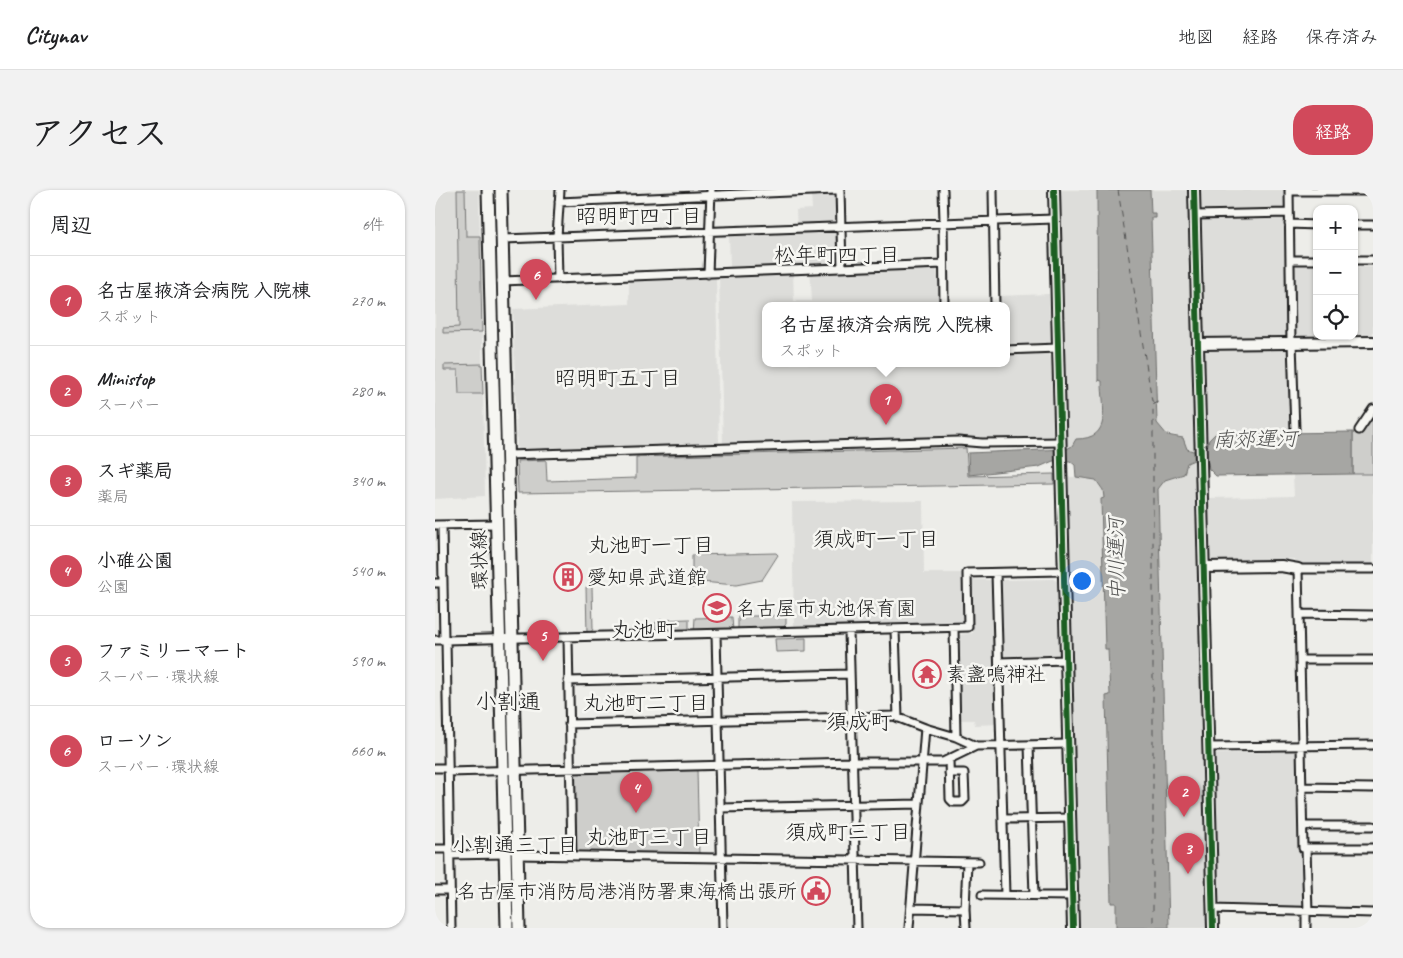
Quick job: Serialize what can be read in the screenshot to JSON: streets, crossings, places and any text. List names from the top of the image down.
{
  "streets": {
    "main road": ["環状線"]
  },
  "districts": [
    "昭明町四丁目",
    "松年町四丁目",
    "昭明町五丁目",
    "須成町一丁目",
    "丸池町一丁目",
    "丸池町",
    "小割通",
    "丸池町二丁目",
    "須成町",
    "須成町三丁目",
    "丸池町三丁目",
    "小割通三丁目"
  ],
  "water": ["南郊運河", "中川運河"],
  "places": {
    "building": ["愛知県武道館"],
    "school or university": ["名古屋市丸池保育園"],
    "temple": ["素盞鳴神社"],
    "public building": ["名古屋市消防局港消防署東海橋出張所"]
  },
  "page": {
    "header": "Citynav",
    "nav": ["地図", "経路", "保存済み"],
    "title": "アクセス",
    "buttons": "経路",
    "heading": ["周辺", "6件"],
    "map_buttons": ["+", "−"],
    "list": [
      {
        "mark": "1",
        "name": "名古屋掖済会病院 入院棟",
        "note": "スポット",
        "value": "270 m"
      },
      {
        "mark": "2",
        "name": "Ministop",
        "note": "スーパー",
        "value": "280 m"
      },
      {
        "mark": "3",
        "name": "スギ薬局",
        "note": "薬局",
        "value": "340 m"
      },
      {
        "mark": "4",
        "name": "小碓公園",
        "note": "公園",
        "value": "540 m"
      },
      {
        "mark": "5",
        "name": "ファミリーマート",
        "note": "スーパー · 環状線",
        "value": "590 m"
      },
      {
        "mark": "6",
        "name": "ローソン",
        "note": "スーパー · 環状線",
        "value": "660 m"
      }
    ],
    "pins": [
      "6",
      "1",
      "5",
      "4",
      "2",
      "3"
    ],
    "popup": ["名古屋掖済会病院 入院棟", "スポット"]
  }
}
